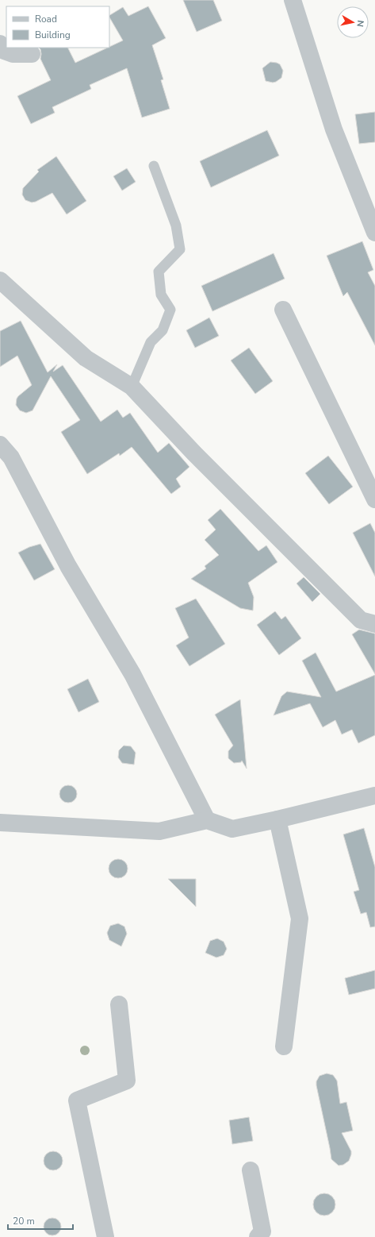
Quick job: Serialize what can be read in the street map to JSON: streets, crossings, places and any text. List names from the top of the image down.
{
  "legend": ["Road", "Building"],
  "scale_bar": "20 m",
  "north": "right"
}
